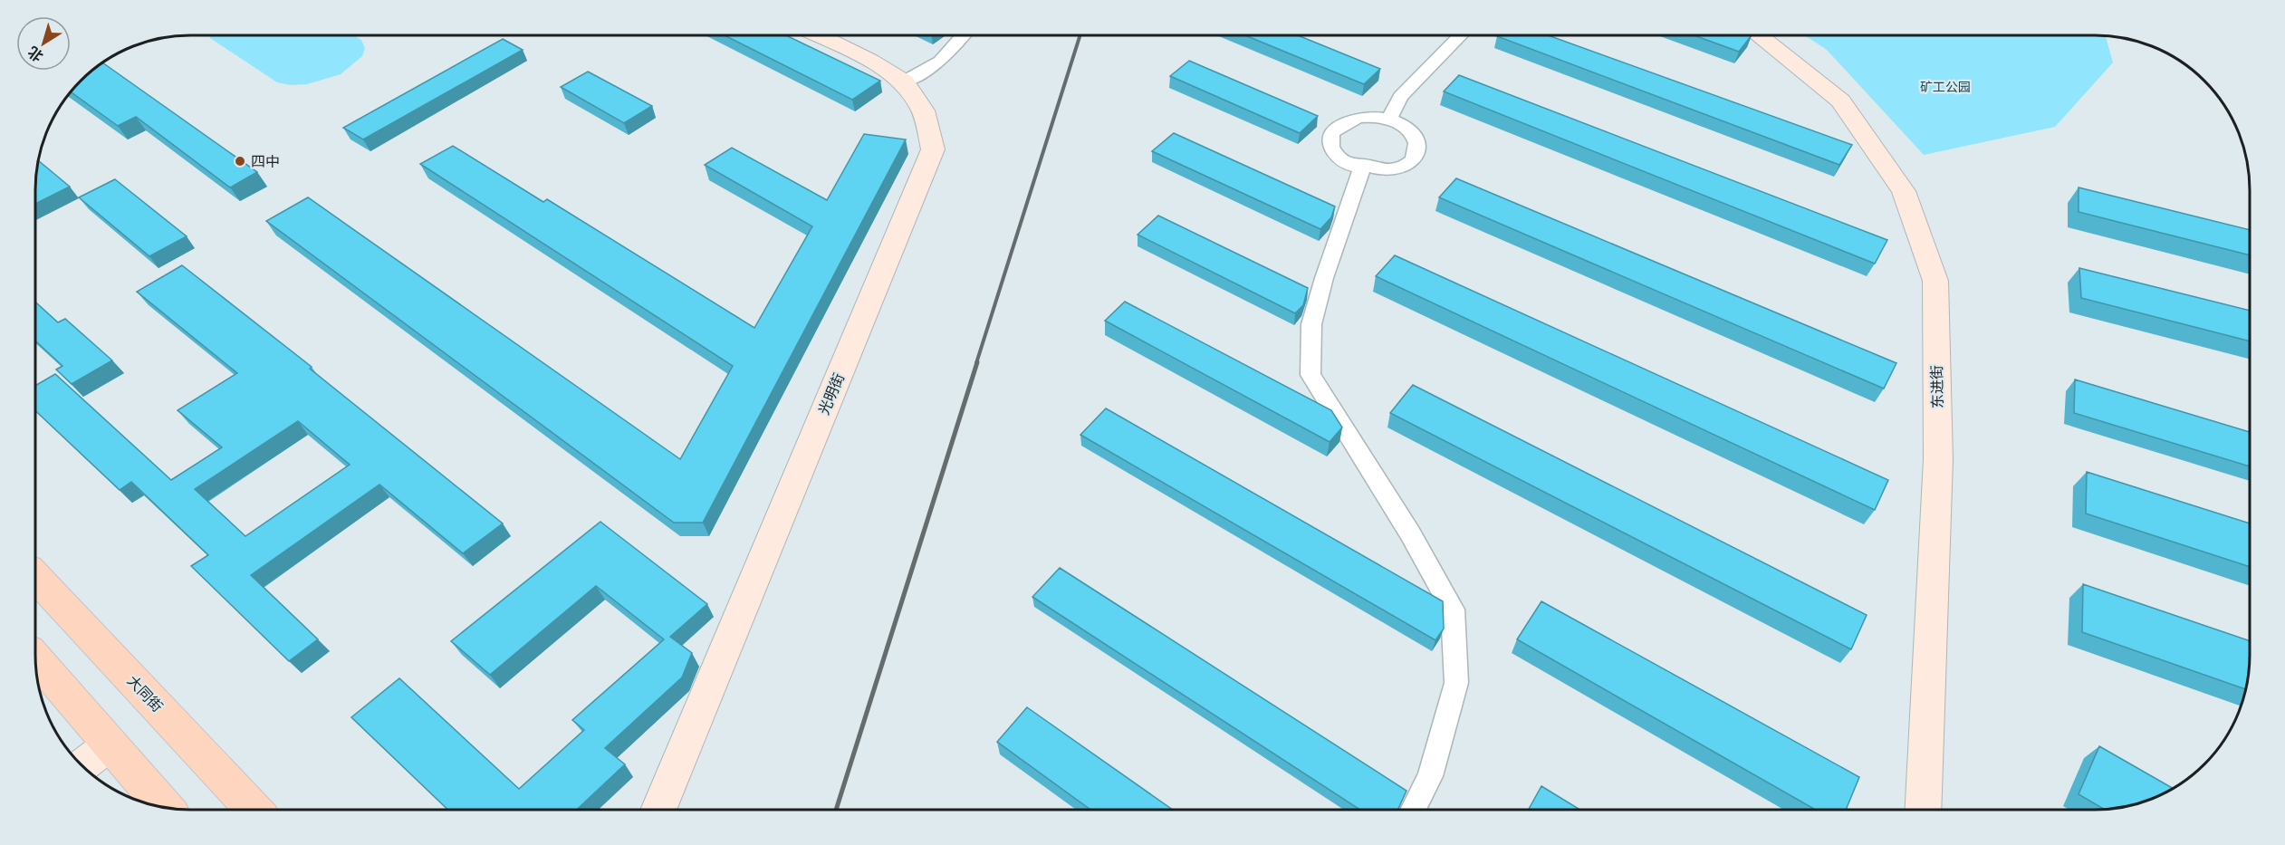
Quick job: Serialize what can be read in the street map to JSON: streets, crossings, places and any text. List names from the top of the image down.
{
  "streets": {
    "main road": ["东进街", "光明街", "大同街"]
  },
  "parks": ["矿工公园"],
  "places": ["四中"],
  "north": "bottom left"
}
